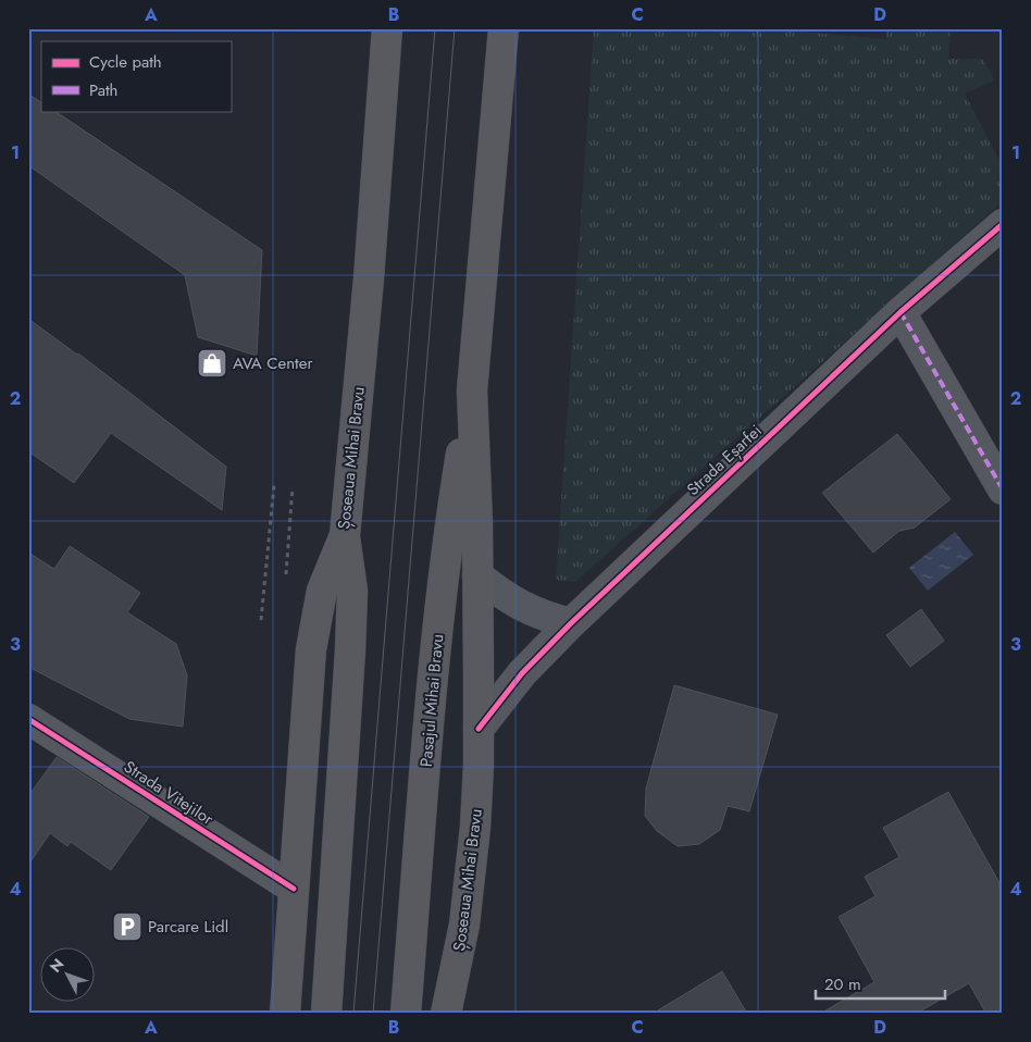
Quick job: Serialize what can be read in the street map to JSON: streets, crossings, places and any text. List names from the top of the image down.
{
  "streets": {
    "main road": ["Șoseaua Mihai Bravu", "Pasajul Mihai Bravu"],
    "street": ["Strada Eșarfei", "Strada Vitejilor"]
  },
  "crossings": [
    ["Șoseaua Mihai Bravu", "Strada Eșarfei"],
    ["Șoseaua Mihai Bravu", "Pasajul Mihai Bravu"],
    ["Șoseaua Mihai Bravu", "Strada Vitejilor"]
  ],
  "places": {
    "shop": ["AVA Center"],
    "parking": ["Parcare Lidl"]
  },
  "legend": ["Cycle path", "Path"],
  "scale_bar": "20 m",
  "north": "top left",
  "grid": {
    "columns": [
      "A",
      "B",
      "C",
      "D"
    ],
    "rows": [
      "1",
      "2",
      "3",
      "4"
    ]
  }
}
